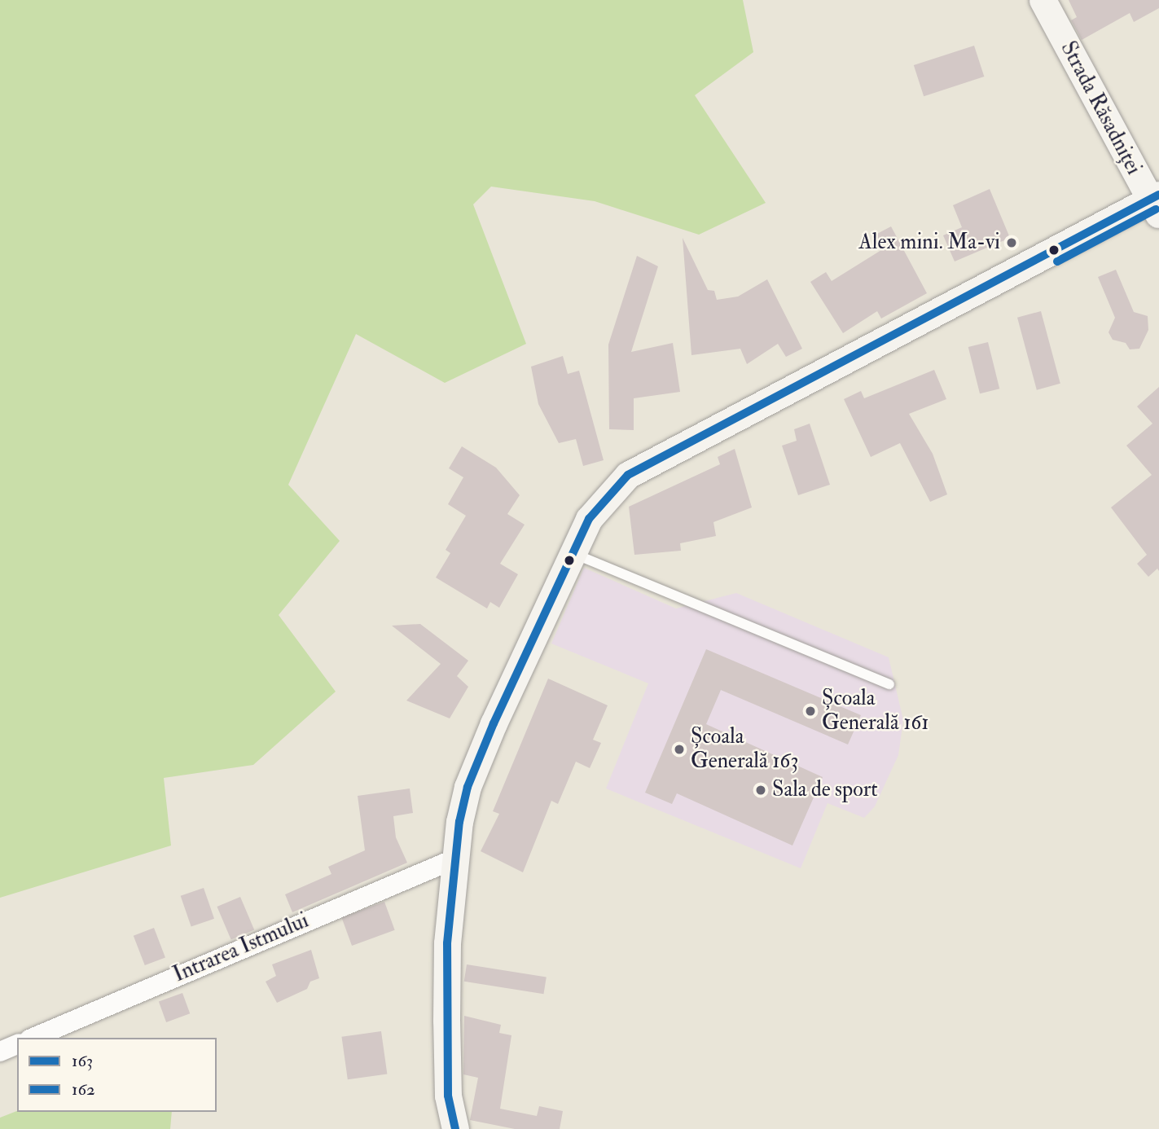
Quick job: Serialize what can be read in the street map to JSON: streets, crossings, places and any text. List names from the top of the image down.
{
  "streets": {
    "main road": ["Strada Răsadniței"],
    "street": ["Intrarea Istmului"]
  },
  "places": [
    "Alex mini. Ma-vi",
    "Școala Generală 161",
    "Școala Generală 163",
    "Sala de sport"
  ],
  "lines": ["transit line 163", "transit line 162"],
  "legend": ["163", "162"]
}
